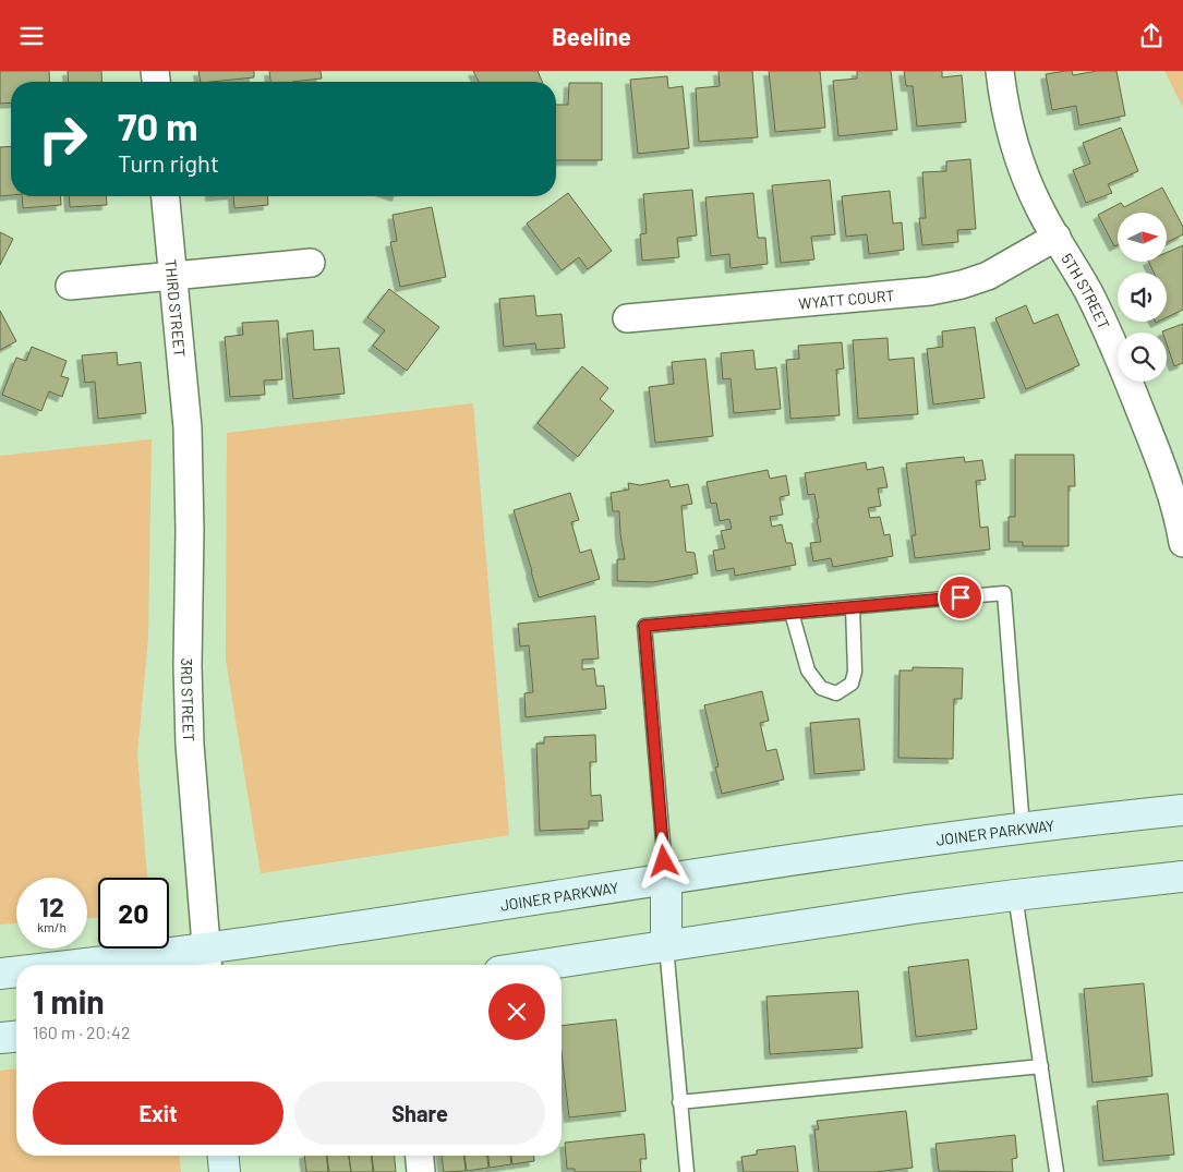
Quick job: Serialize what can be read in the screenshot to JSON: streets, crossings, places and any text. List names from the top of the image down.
{
  "streets": {
    "main road": ["JOINER PARKWAY"],
    "street": [
      "5TH STREET",
      "WYATT COURT",
      "THIRD STREET",
      "3RD STREET"
    ]
  },
  "crossings": [
    ["5TH STREET", "WYATT COURT"],
    ["THIRD STREET", "3RD STREET"],
    ["3RD STREET", "JOINER PARKWAY"]
  ],
  "north": "right",
  "page": {
    "header": "Beeline",
    "turn": ["70 m", "Turn right"],
    "speed": "12 km/h",
    "limit": "20",
    "heading": ["1 min", "160 m · 20:42"],
    "buttons": ["Exit", "Share"]
  }
}
